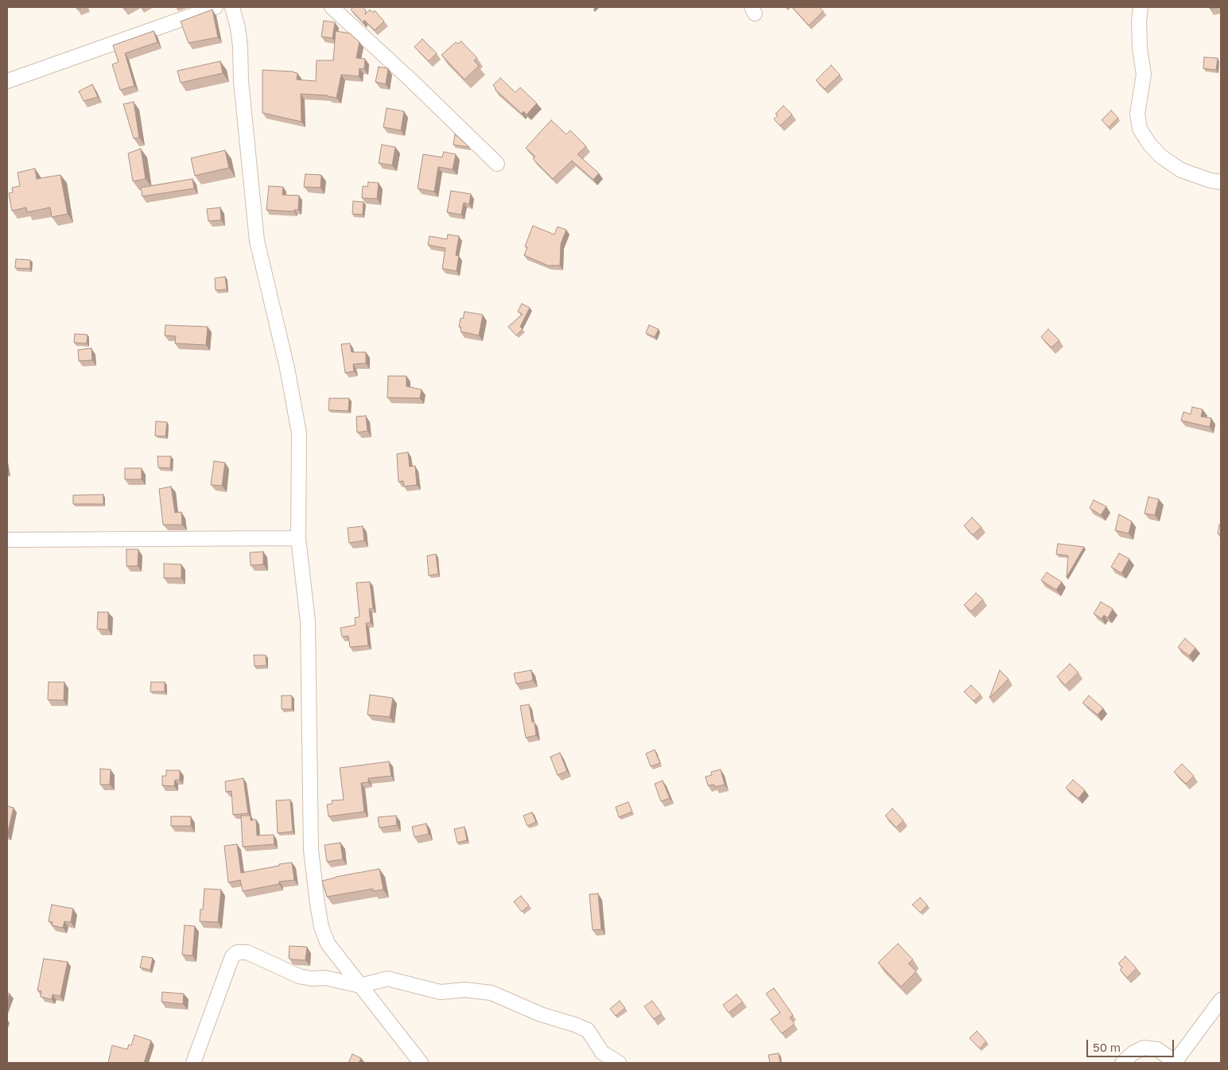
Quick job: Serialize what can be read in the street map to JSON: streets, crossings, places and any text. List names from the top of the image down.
{
  "scale_bar": "50 m"
}
